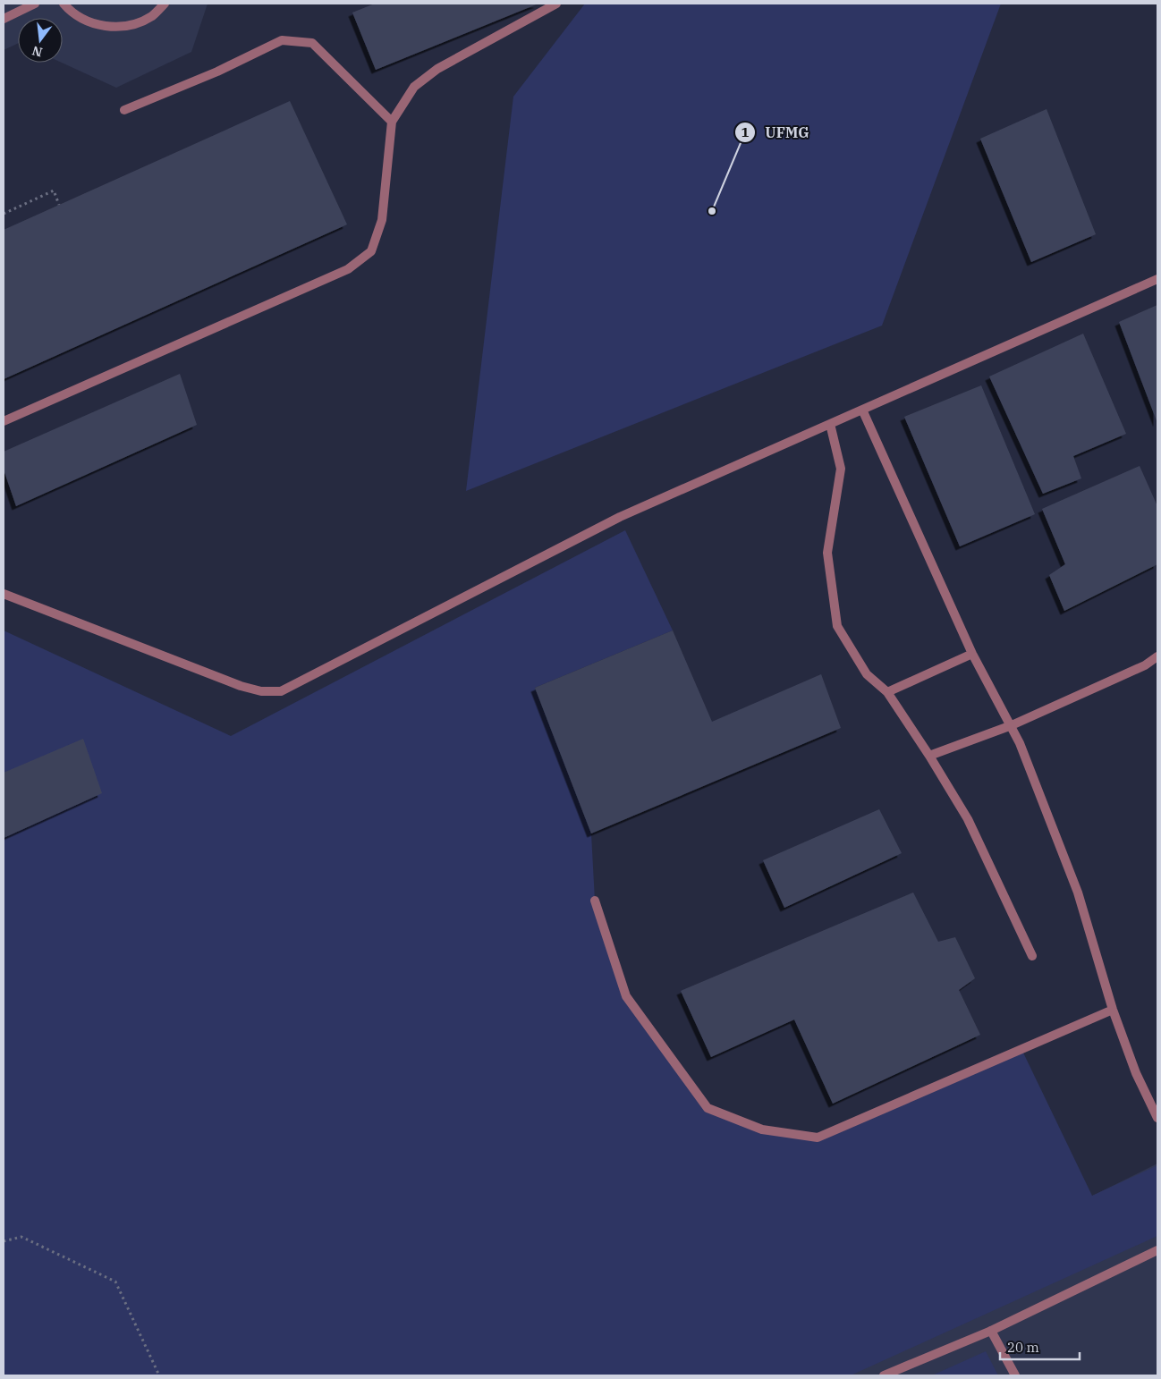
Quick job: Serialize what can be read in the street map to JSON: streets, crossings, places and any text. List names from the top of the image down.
{
  "places": ["UFMG"],
  "scale_bar": "20 m",
  "north": "bottom"
}
